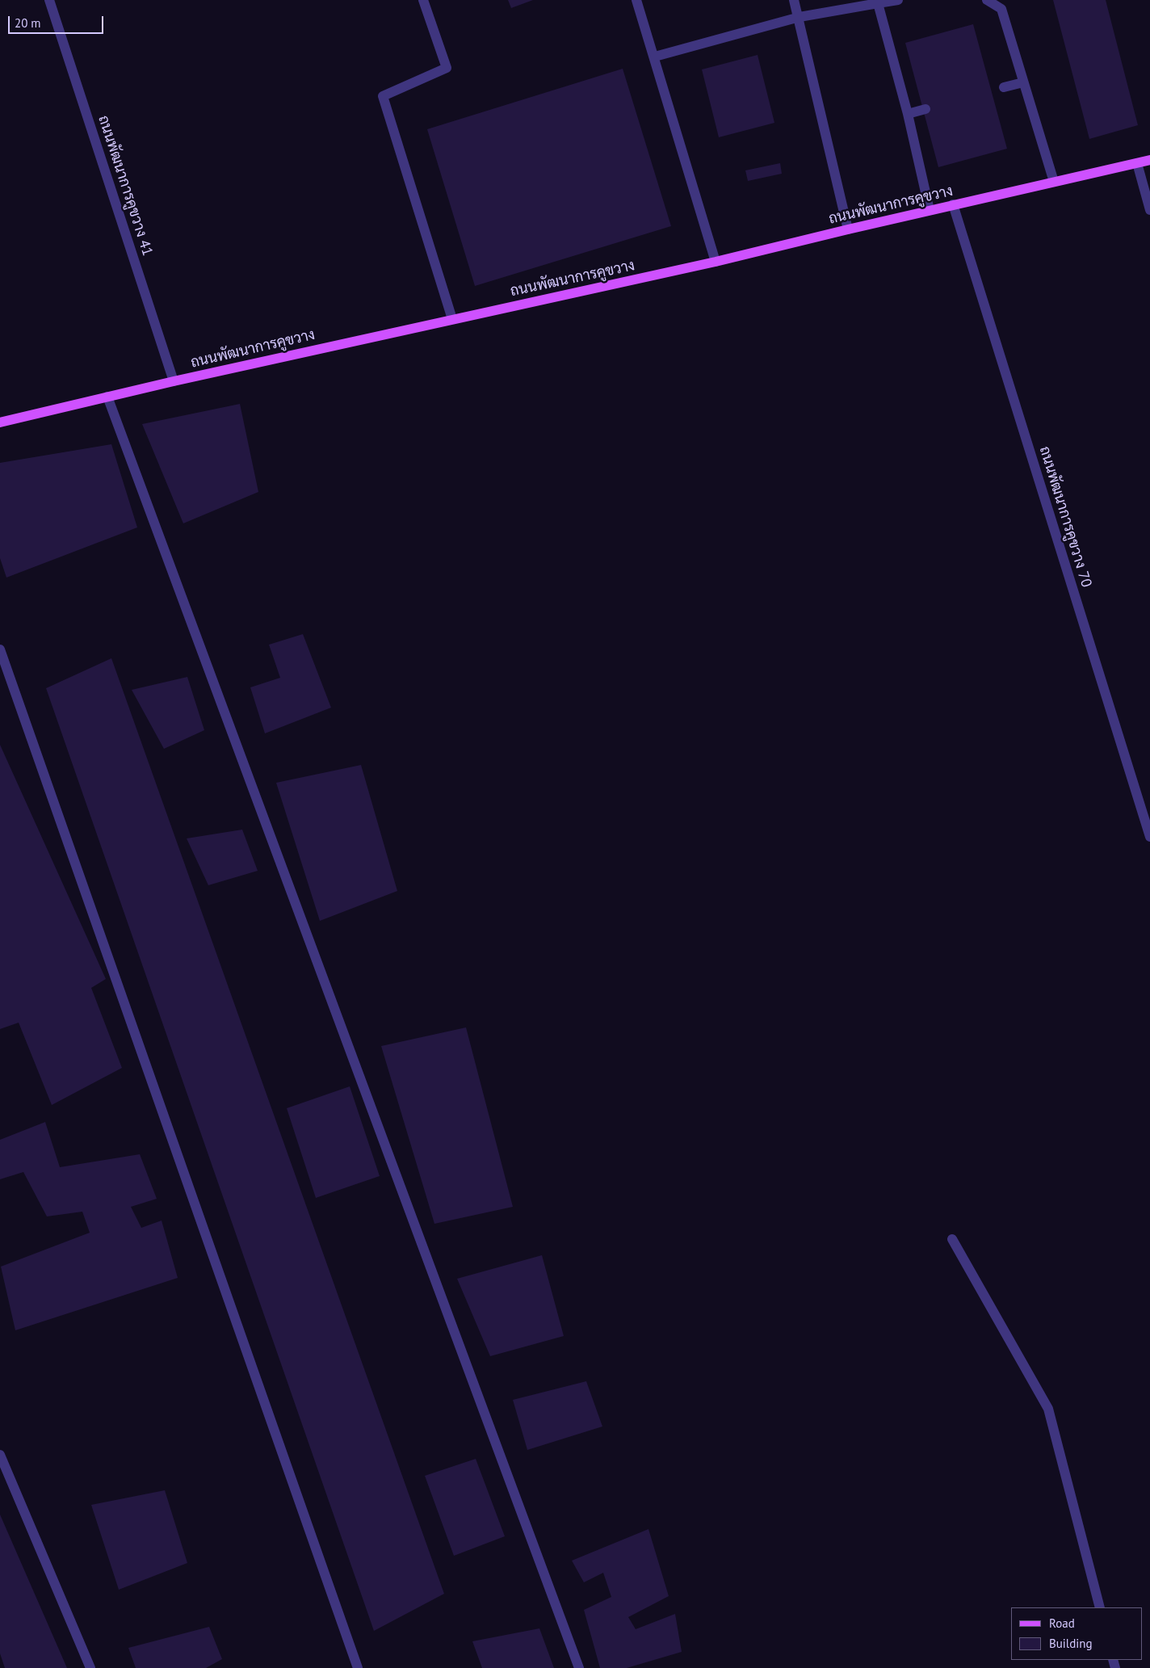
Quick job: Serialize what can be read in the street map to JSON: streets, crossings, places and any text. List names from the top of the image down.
{
  "streets": {
    "main road": ["ถนนพัฒนาการคูขวาง"],
    "street": ["ถนนพัฒนาการคูขวาง 41", "ถนนพัฒนาการคูขวาง 70"]
  },
  "crossings": [
    ["ถนนพัฒนาการคูขวาง 41", "ถนนพัฒนาการคูขวาง"],
    ["ถนนพัฒนาการคูขวาง", "ถนนพัฒนาการคูขวาง 70"]
  ],
  "legend": ["Road", "Building"],
  "scale_bar": "20 m"
}
